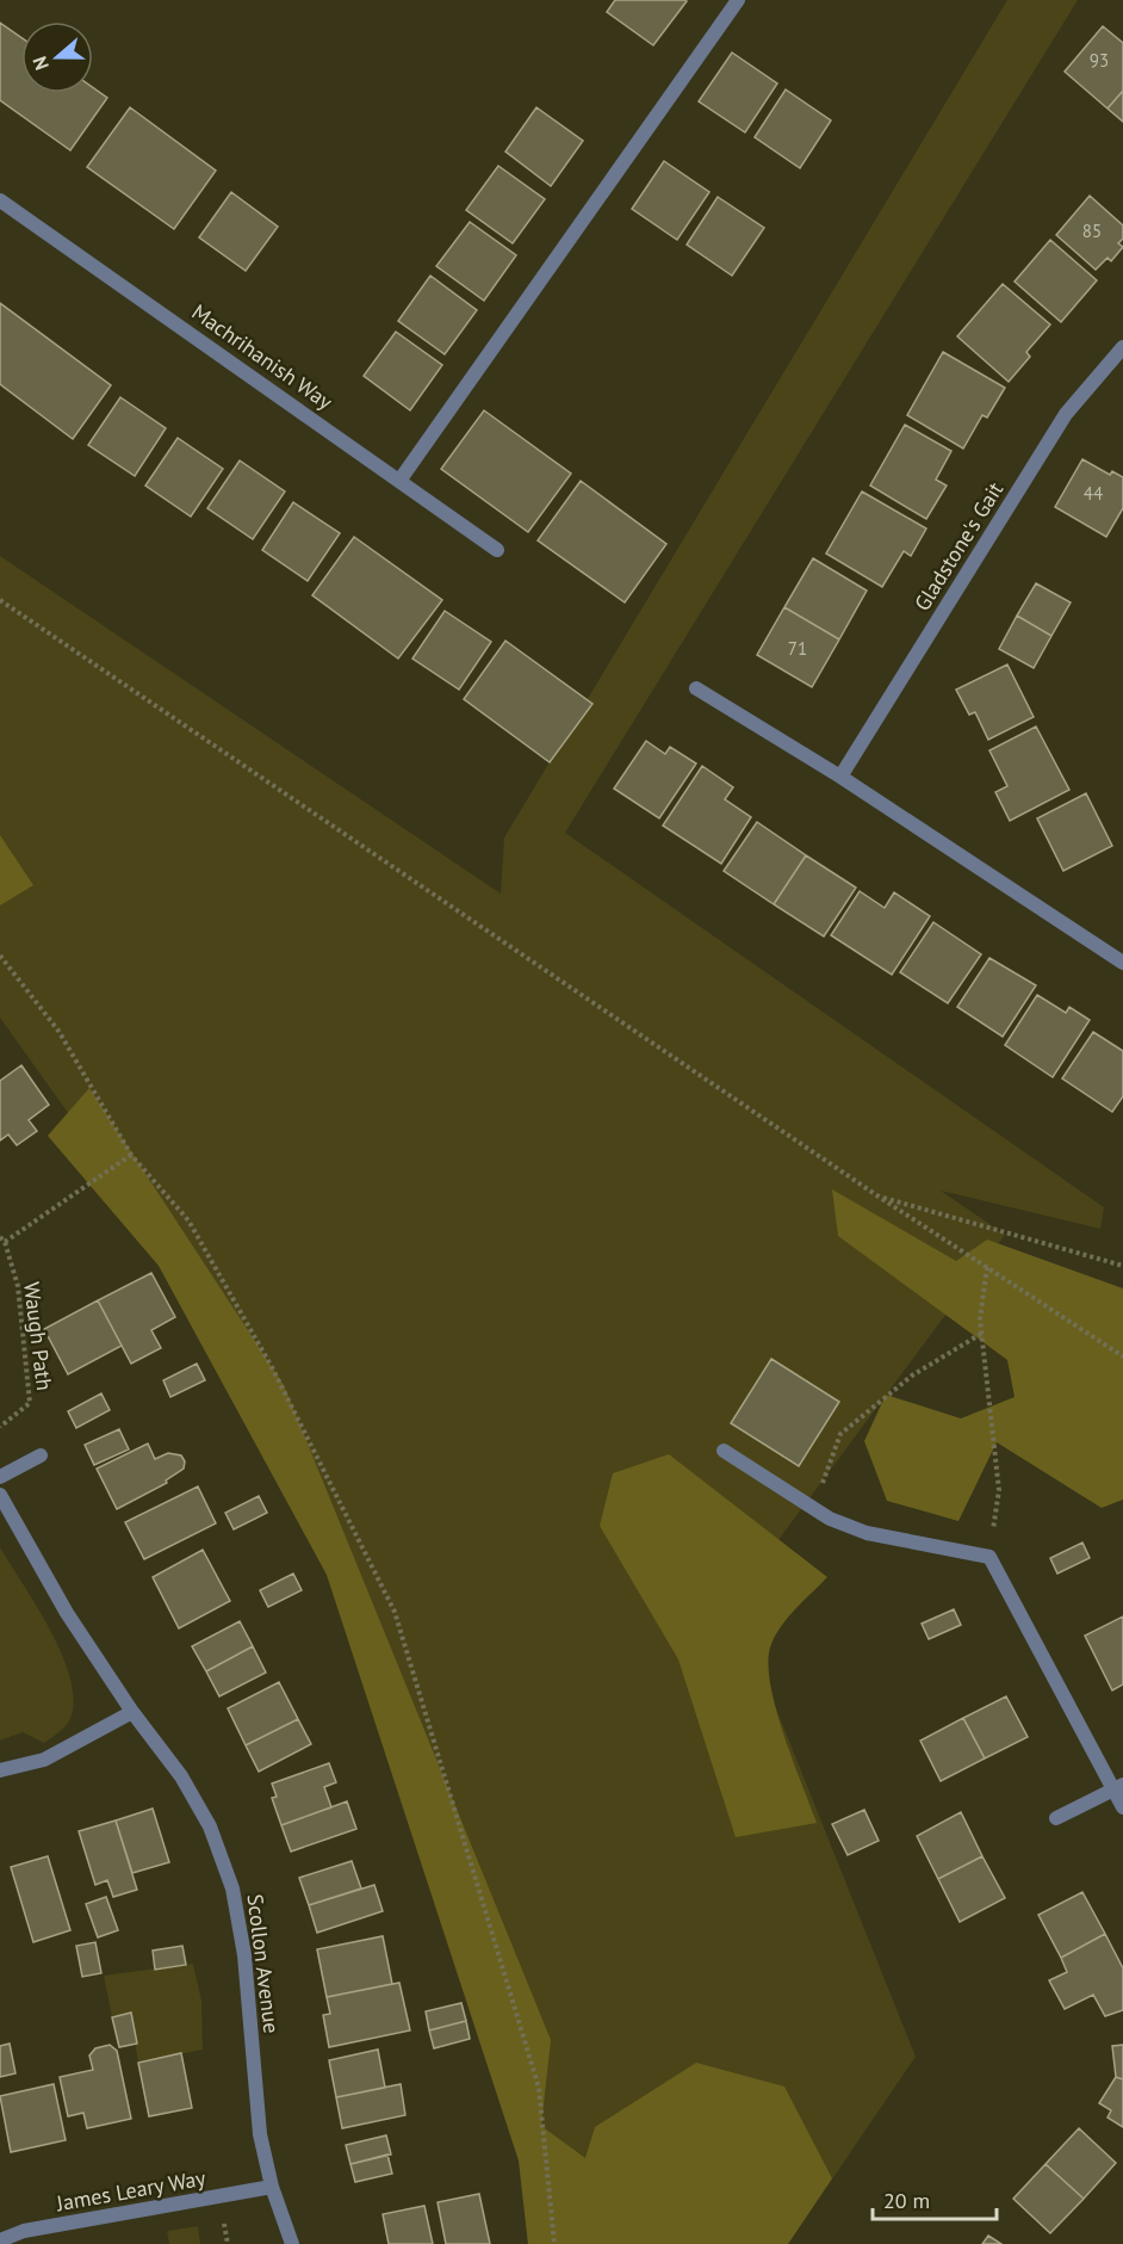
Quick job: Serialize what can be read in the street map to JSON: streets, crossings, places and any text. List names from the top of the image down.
{
  "streets": {
    "street": [
      "Machrihanish Way",
      "Gladstone's Gait",
      "Scollon Avenue",
      "James Leary Way"
    ],
    "path": ["Waugh Path"]
  },
  "crossings": [
    ["Scollon Avenue", "James Leary Way"]
  ],
  "house_numbers": [
    "93",
    "85",
    "44",
    "71"
  ],
  "scale_bar": "20 m",
  "north": "left"
}
